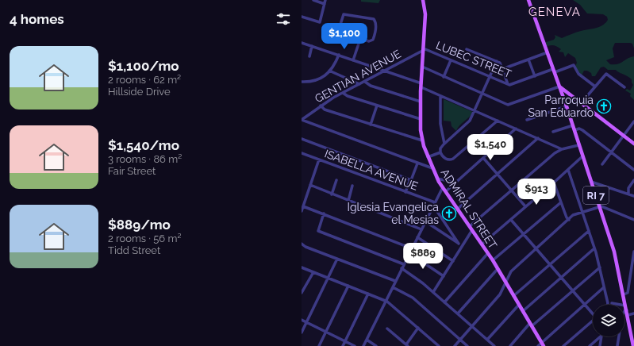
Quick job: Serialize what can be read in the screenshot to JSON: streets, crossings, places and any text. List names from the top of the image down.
{
  "streets": {
    "main road": ["RI 7", "ADMIRAL STREET"],
    "street": ["LUBEC STREET", "GENTIAN AVENUE", "ISABELLA AVENUE"]
  },
  "crossings": [
    ["LUBEC STREET", "GENTIAN AVENUE"],
    ["LUBEC STREET", "RI 7"],
    ["LUBEC STREET", "ADMIRAL STREET"],
    ["GENTIAN AVENUE", "ADMIRAL STREET"]
  ],
  "districts": ["GENEVA"],
  "places": {
    "church": ["Parroquia San Eduardo", "Iglesia Evangelica el Mesias"]
  },
  "page": {
    "heading": "4 homes",
    "price": [
      "$1,100",
      "$1,540",
      "$913",
      "$889"
    ],
    "list": [
      {
        "name": "$1,100/mo",
        "note": "2 rooms · 62 m² · Hillside Drive"
      },
      {
        "name": "$1,540/mo",
        "note": "3 rooms · 86 m² · Fair Street"
      },
      {
        "name": "$889/mo",
        "note": "2 rooms · 56 m² · Tidd Street"
      }
    ]
  }
}
